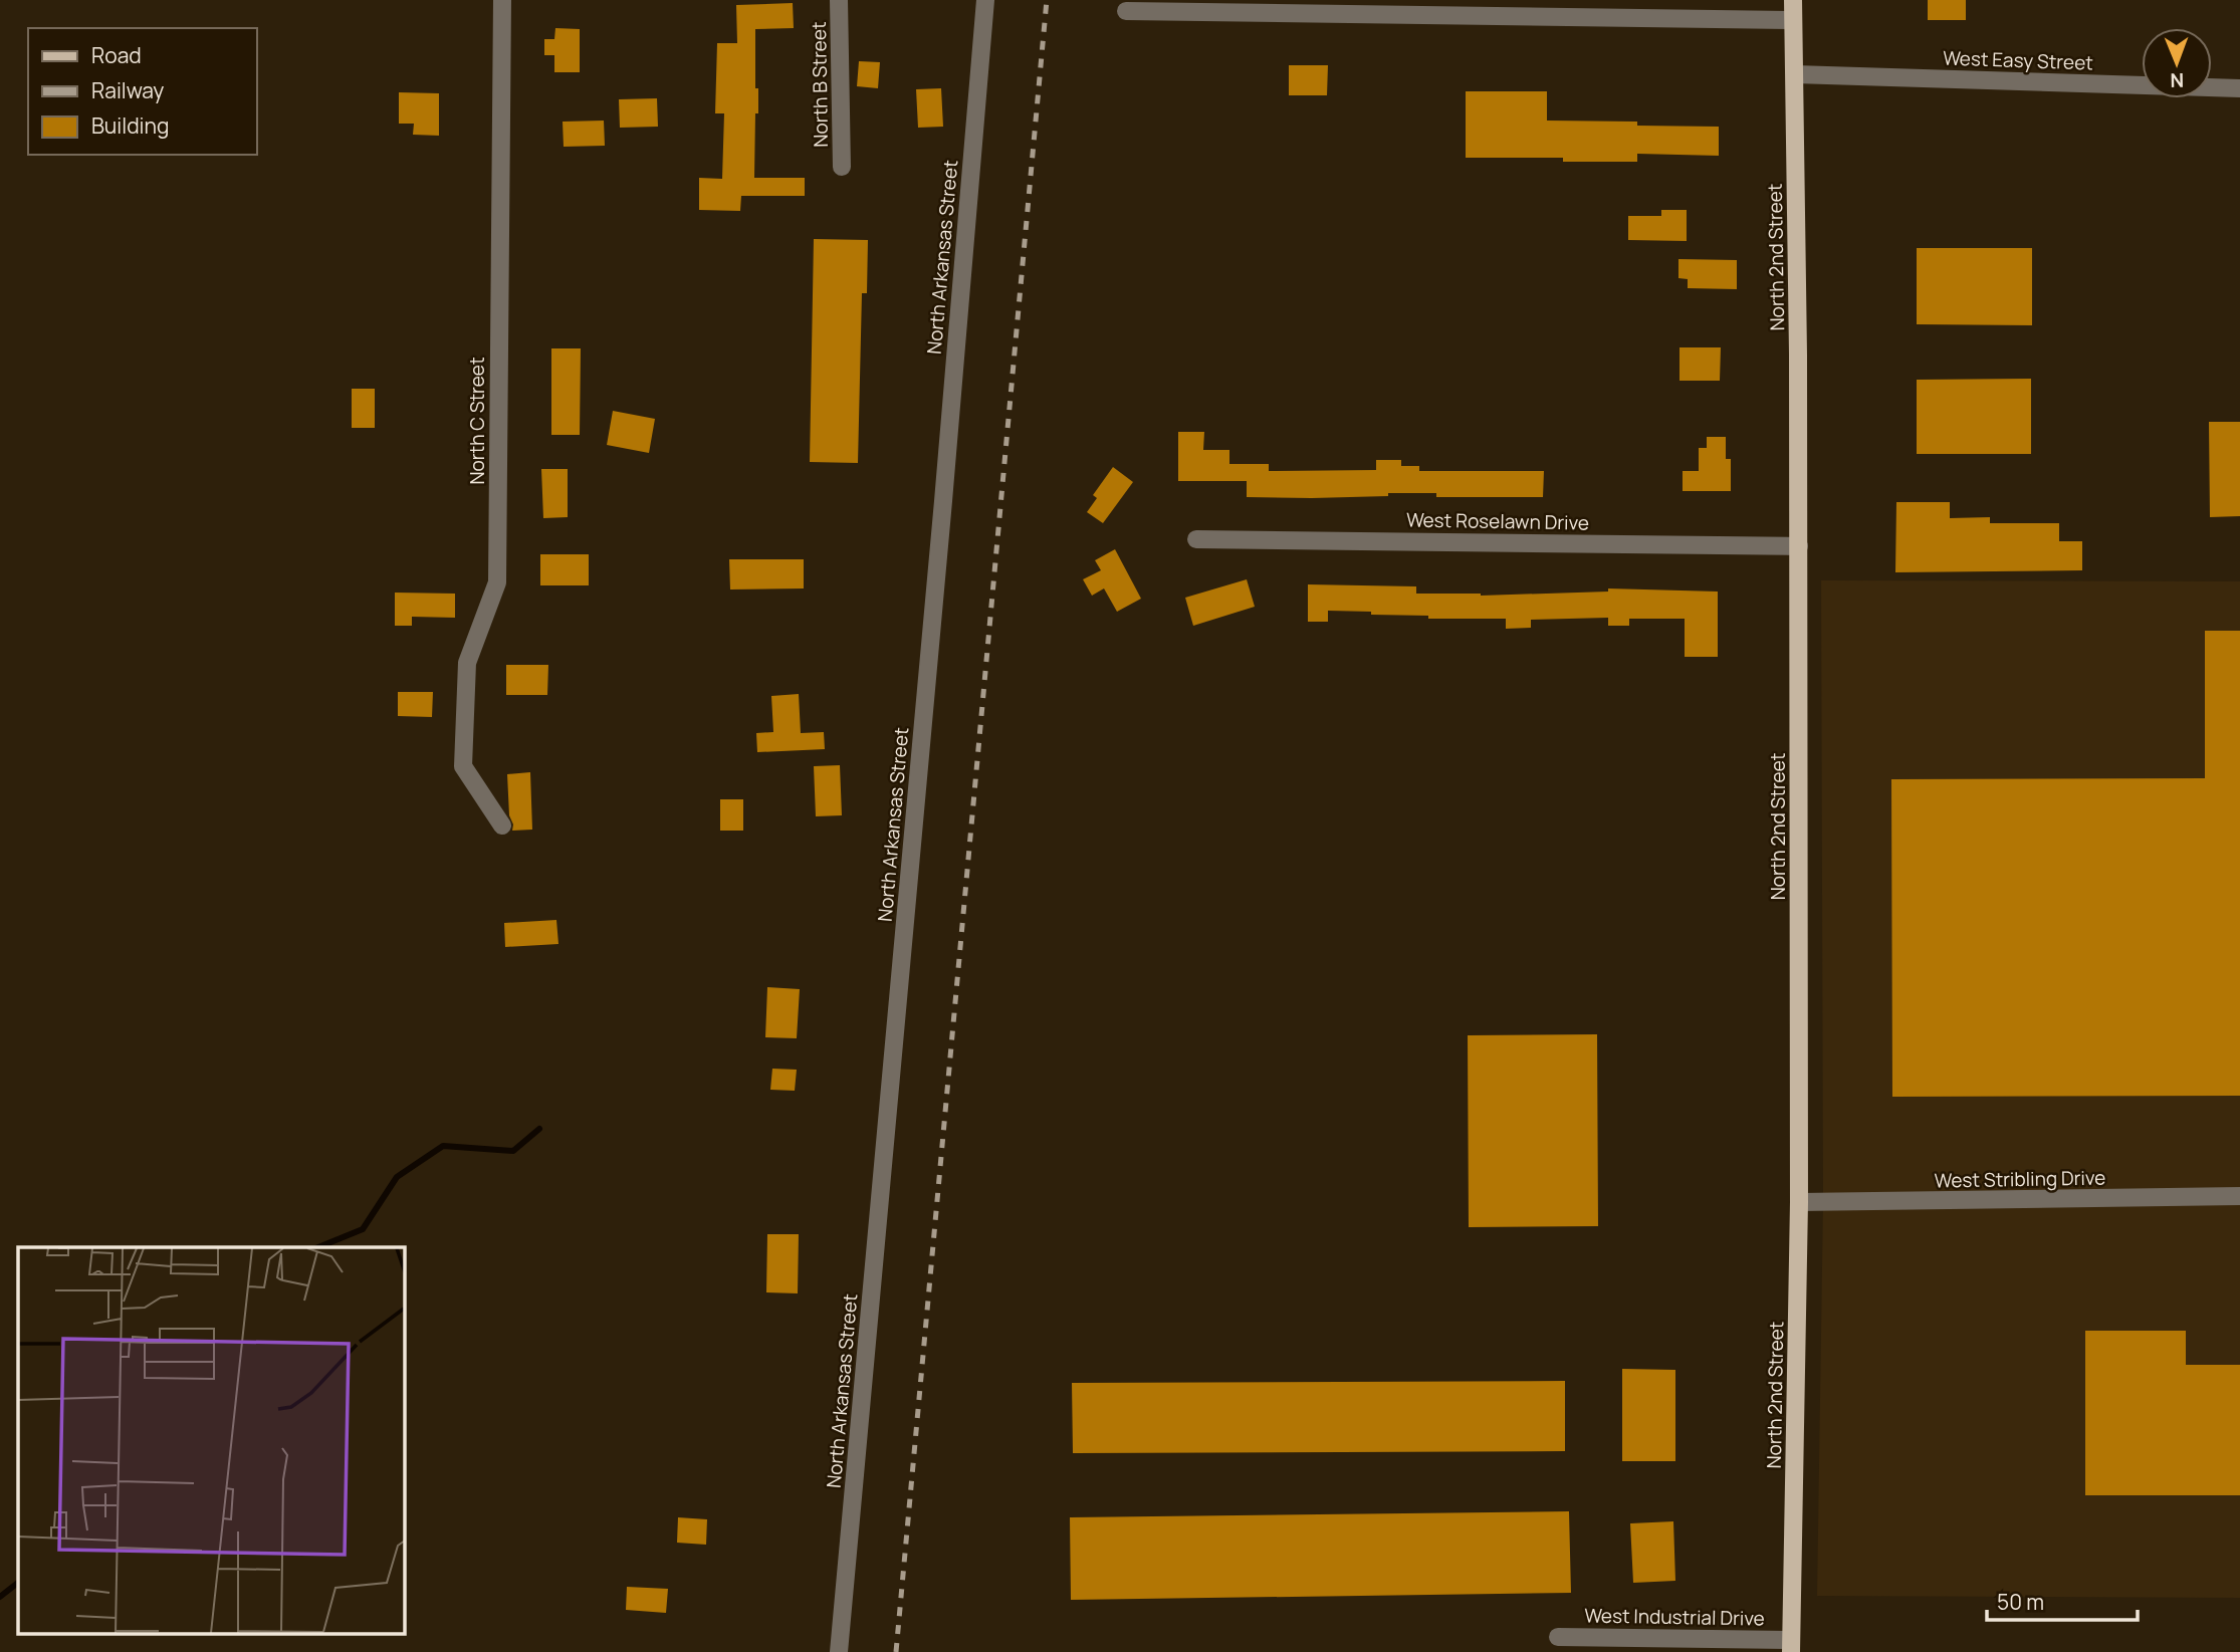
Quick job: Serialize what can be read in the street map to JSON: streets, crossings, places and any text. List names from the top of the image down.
{
  "streets": {
    "main road": ["North 2nd Street"],
    "street": [
      "West Easy Street",
      "North B Street",
      "North Arkansas Street",
      "North C Street",
      "West Roselawn Drive",
      "West Stribling Drive",
      "West Industrial Drive"
    ]
  },
  "crossings": [
    ["West Easy Street", "North 2nd Street"],
    ["North 2nd Street", "West Roselawn Drive"],
    ["North 2nd Street", "West Stribling Drive"],
    ["North 2nd Street", "West Industrial Drive"]
  ],
  "legend": ["Road", "Railway", "Building"],
  "scale_bar": "50 m",
  "north": "bottom"
}
